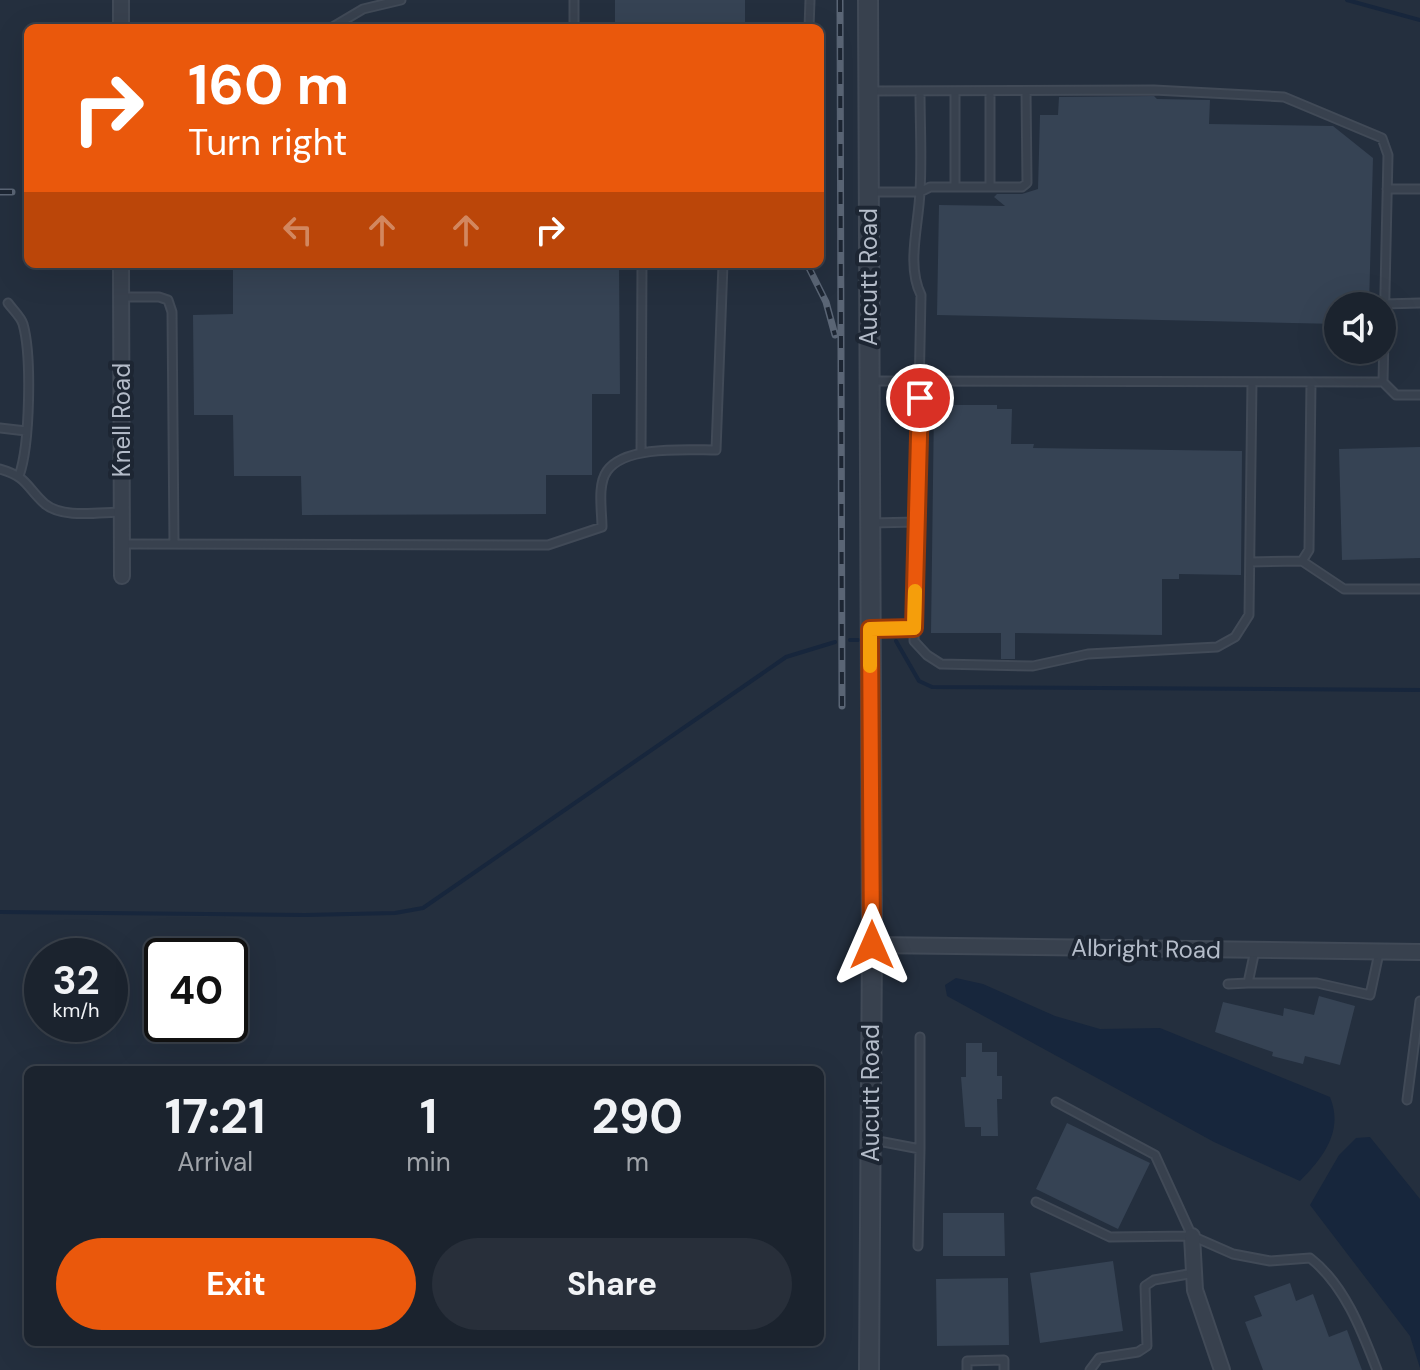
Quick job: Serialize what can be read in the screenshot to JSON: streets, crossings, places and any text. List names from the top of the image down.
{
  "streets": {
    "street": ["Aucutt Road", "Knell Road", "Albright Road"]
  },
  "crossings": [
    ["Aucutt Road", "Albright Road"]
  ],
  "page": {
    "turn": ["160 m", "Turn right"],
    "speed": "32 km/h",
    "limit": "40",
    "eta": [
      "17:21",
      "Arrival",
      "1",
      "min",
      "290",
      "m"
    ],
    "buttons": ["Exit", "Share"]
  }
}
